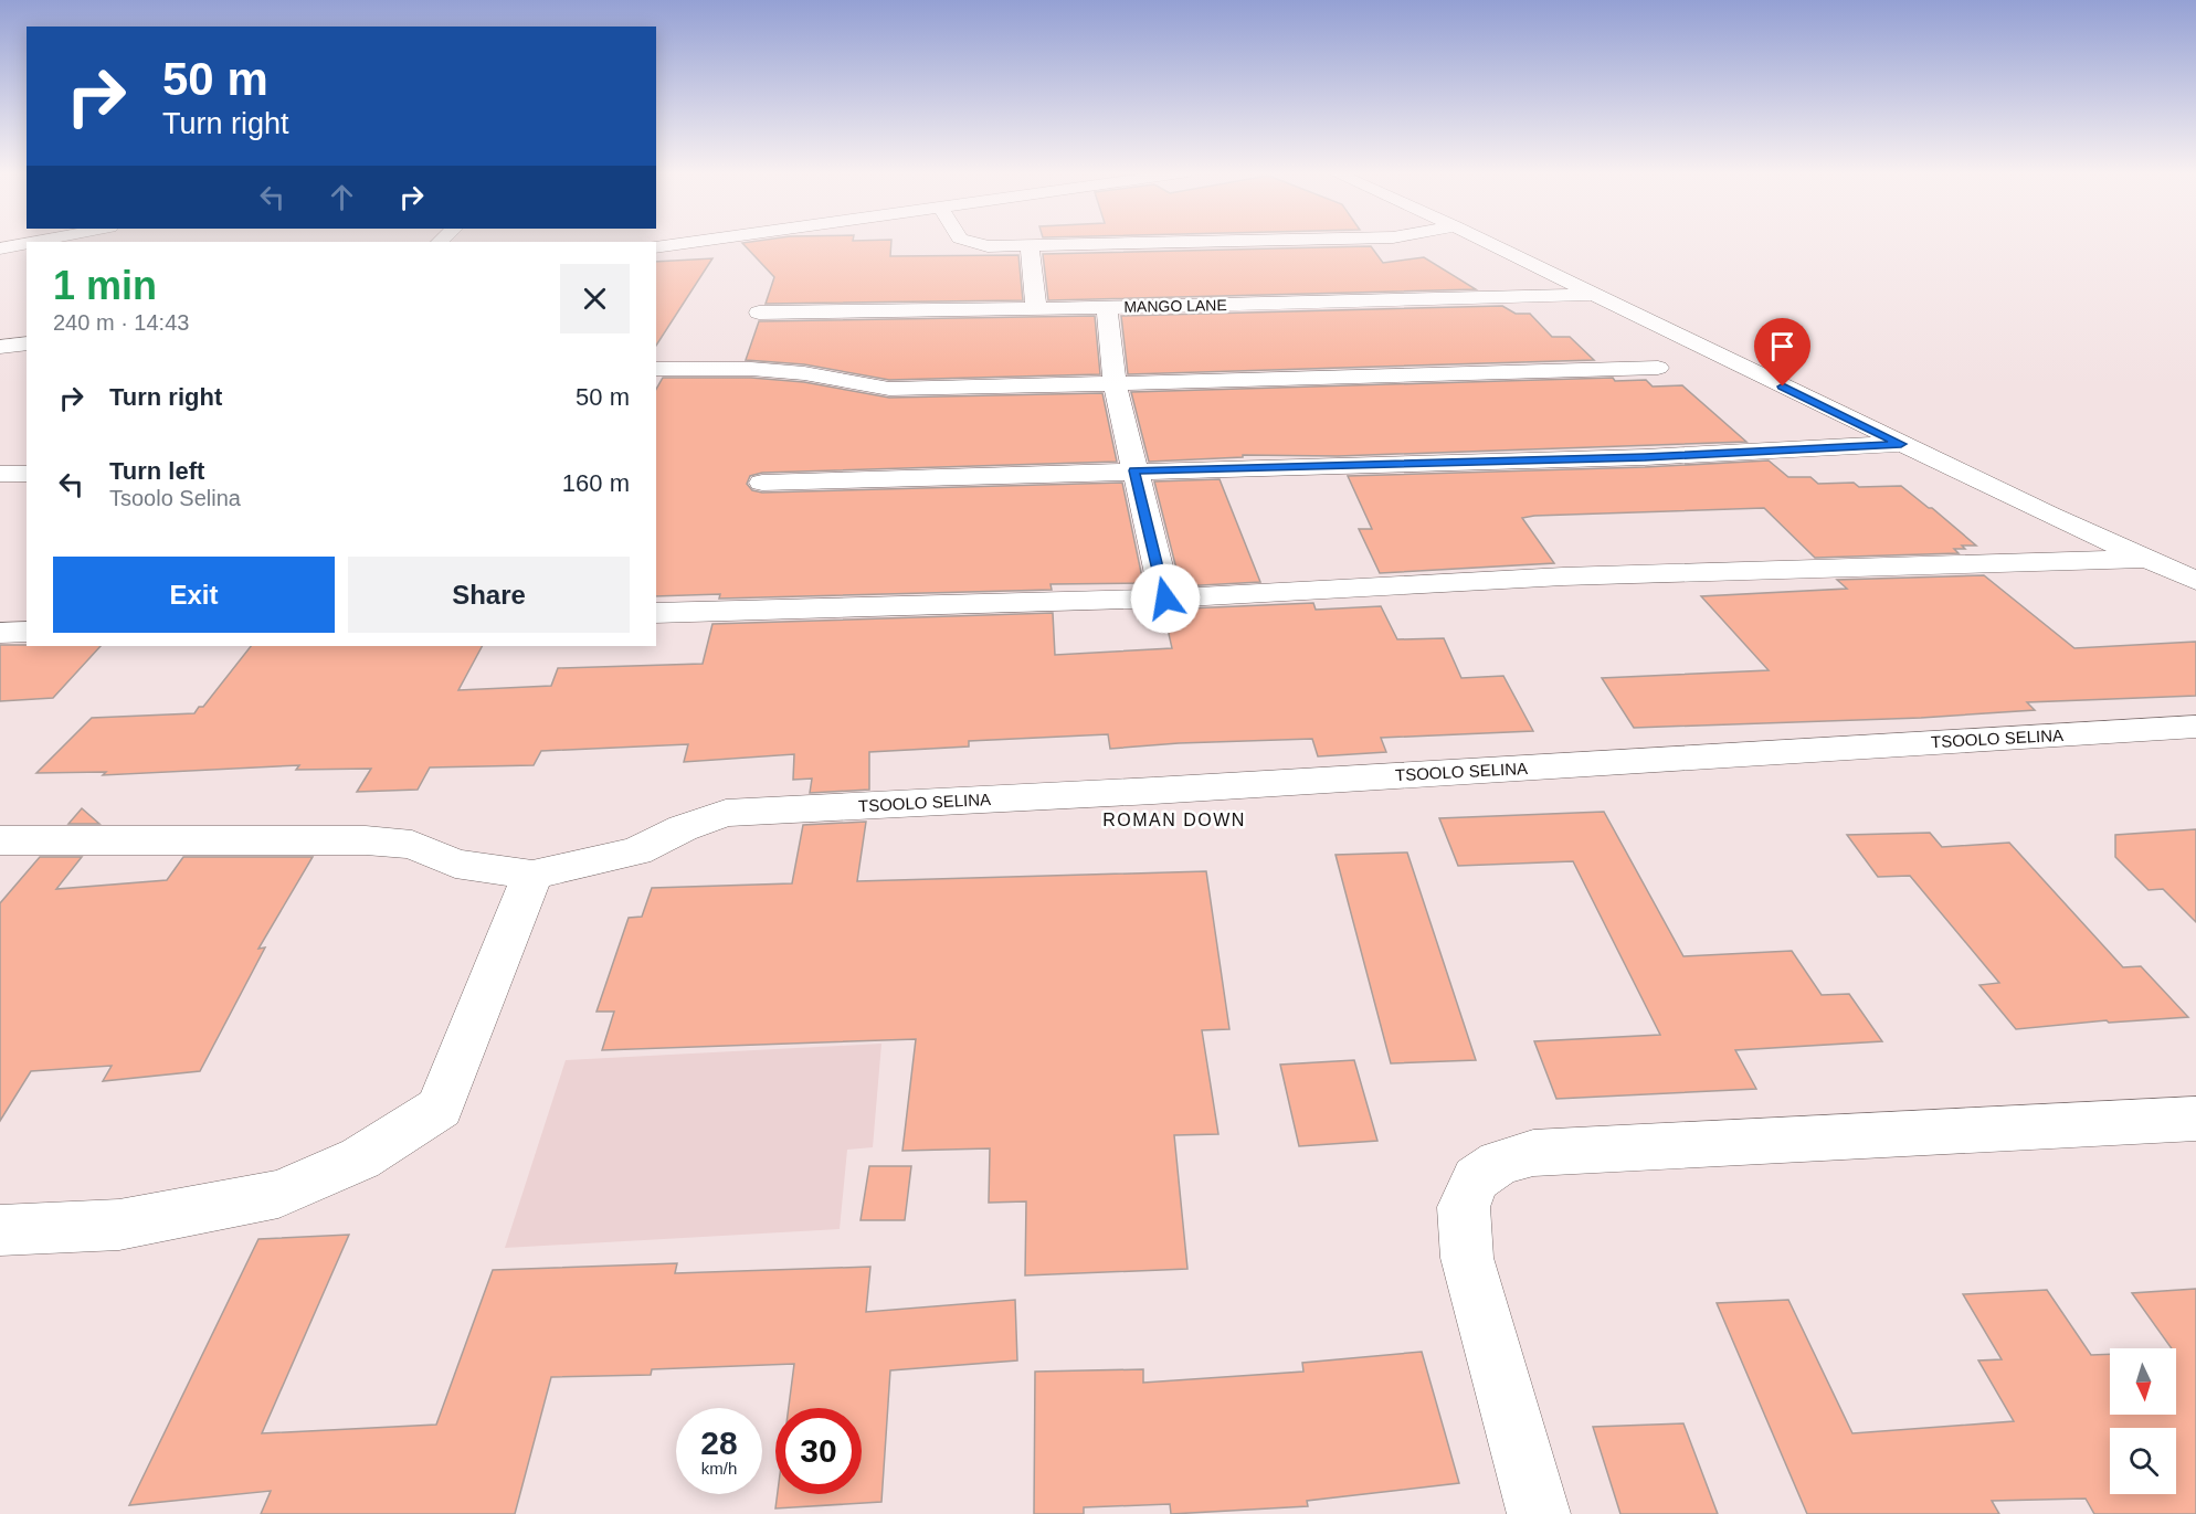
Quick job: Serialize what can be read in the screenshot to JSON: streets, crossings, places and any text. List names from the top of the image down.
{
  "streets": {
    "street": ["MANGO LANE", "TSOOLO SELINA"]
  },
  "districts": ["ROMAN DOWN"],
  "north": "bottom",
  "page": {
    "turn": ["50 m", "Turn right"],
    "heading": ["1 min", "240 m · 14:43"],
    "list": [
      {
        "name": "Turn right",
        "value": "50 m"
      },
      {
        "name": "Turn left",
        "note": "Tsoolo Selina",
        "value": "160 m"
      }
    ],
    "buttons": ["Exit", "Share"],
    "speed": "28 km/h",
    "limit": "30"
  }
}
